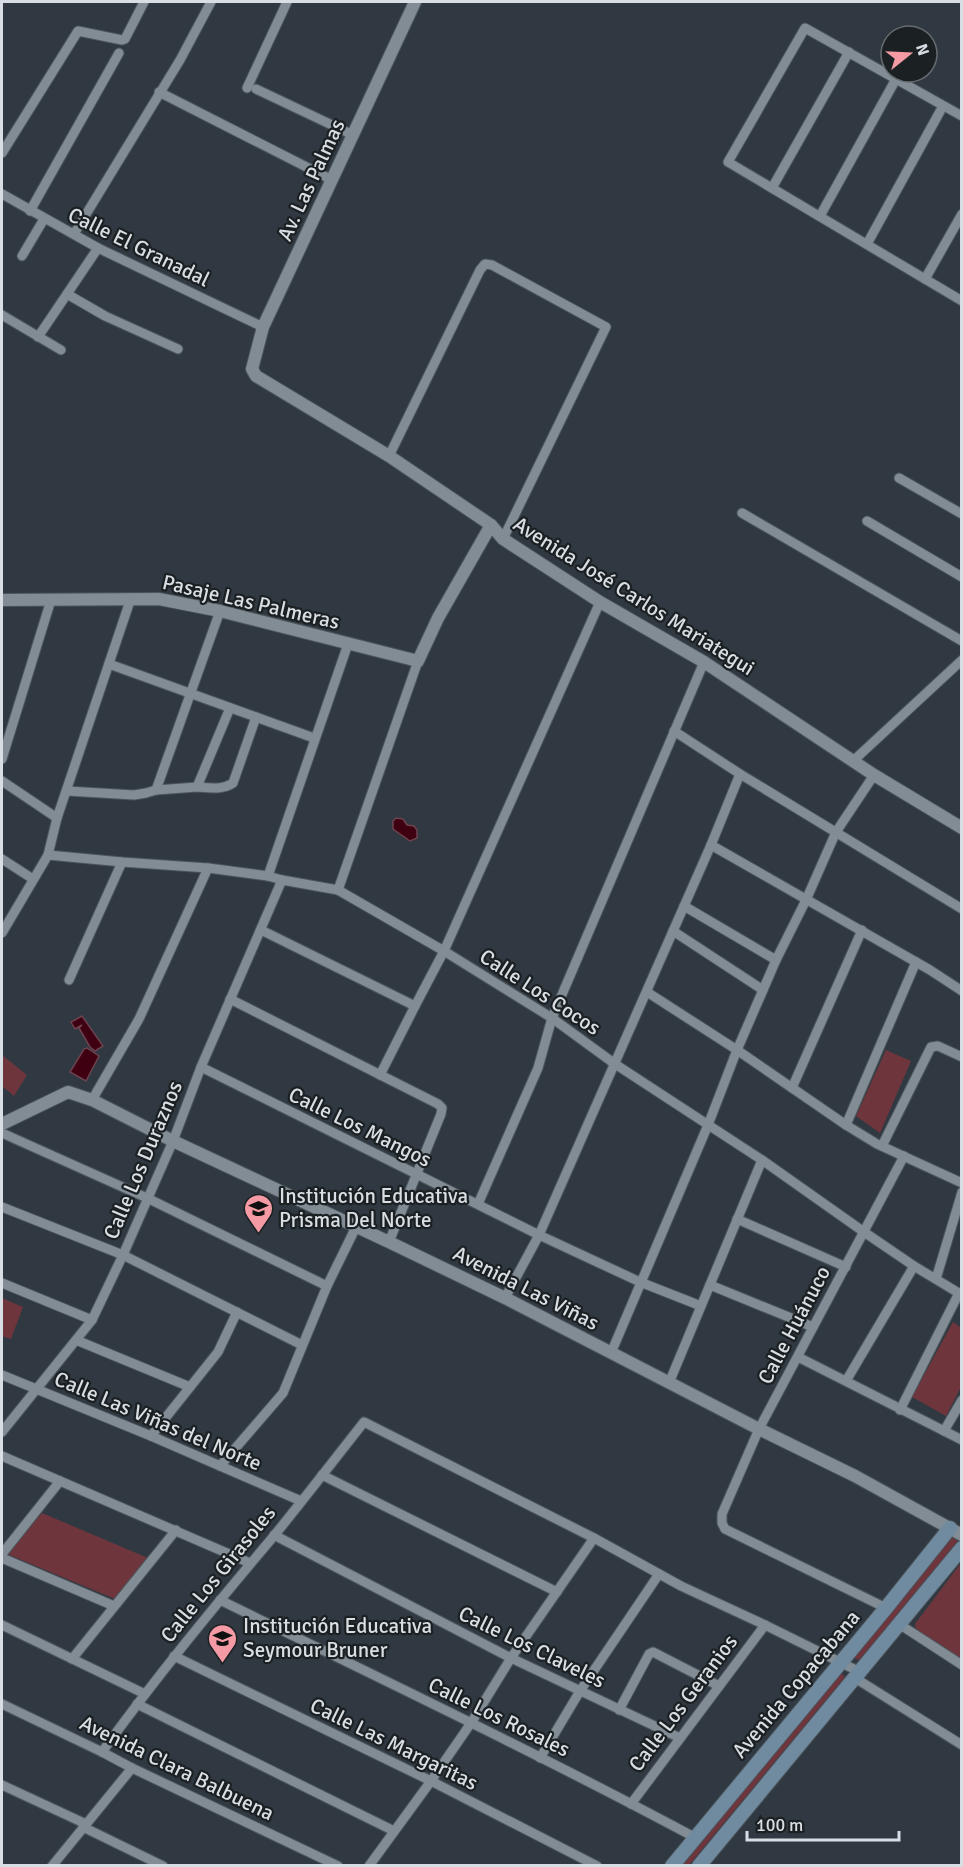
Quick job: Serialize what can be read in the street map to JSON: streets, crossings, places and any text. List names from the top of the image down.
{
  "streets": {
    "main road": ["Avenida Copacabana"],
    "street": [
      "Av. Las Palmas",
      "Calle El Granadal",
      "Avenida José Carlos Mariategui",
      "Pasaje Las Palmeras",
      "Calle Los Cocos",
      "Calle Los Mangos",
      "Calle Los Duraznos",
      "Avenida Las Viñas",
      "Calle Huánuco",
      "Calle Las Viñas del Norte",
      "Calle Los Girasoles",
      "Calle Los Claveles",
      "Calle Los Geranios",
      "Calle Los Rosales",
      "Calle Las Margaritas",
      "Avenida Clara Balbuena"
    ]
  },
  "crossings": [
    ["Av. Las Palmas", "Calle El Granadal"],
    ["Av. Las Palmas", "Avenida José Carlos Mariategui"],
    ["Calle Los Cocos", "Calle Los Duraznos"],
    ["Calle Los Cocos", "Calle Huánuco"],
    ["Calle Los Mangos", "Calle Los Duraznos"],
    ["Calle Los Duraznos", "Avenida Las Viñas"],
    ["Calle Los Duraznos", "Calle Las Viñas del Norte"],
    ["Avenida Las Viñas", "Calle Huánuco"],
    ["Avenida Las Viñas", "Avenida Copacabana"],
    ["Calle Huánuco", "Avenida Copacabana"],
    ["Calle Las Viñas del Norte", "Calle Los Girasoles"],
    ["Calle Los Girasoles", "Calle Los Claveles"],
    ["Calle Los Girasoles", "Calle Los Rosales"],
    ["Calle Los Girasoles", "Calle Las Margaritas"],
    ["Calle Los Girasoles", "Avenida Clara Balbuena"],
    ["Calle Los Claveles", "Calle Los Geranios"],
    ["Avenida Copacabana", "Calle Los Rosales"],
    ["Calle Los Geranios", "Calle Los Rosales"]
  ],
  "places": {
    "school or university": ["Institución Educativa Prisma Del Norte", "Institución Educativa Seymour Bruner"]
  },
  "scale_bar": "100 m",
  "north": "right"
}
